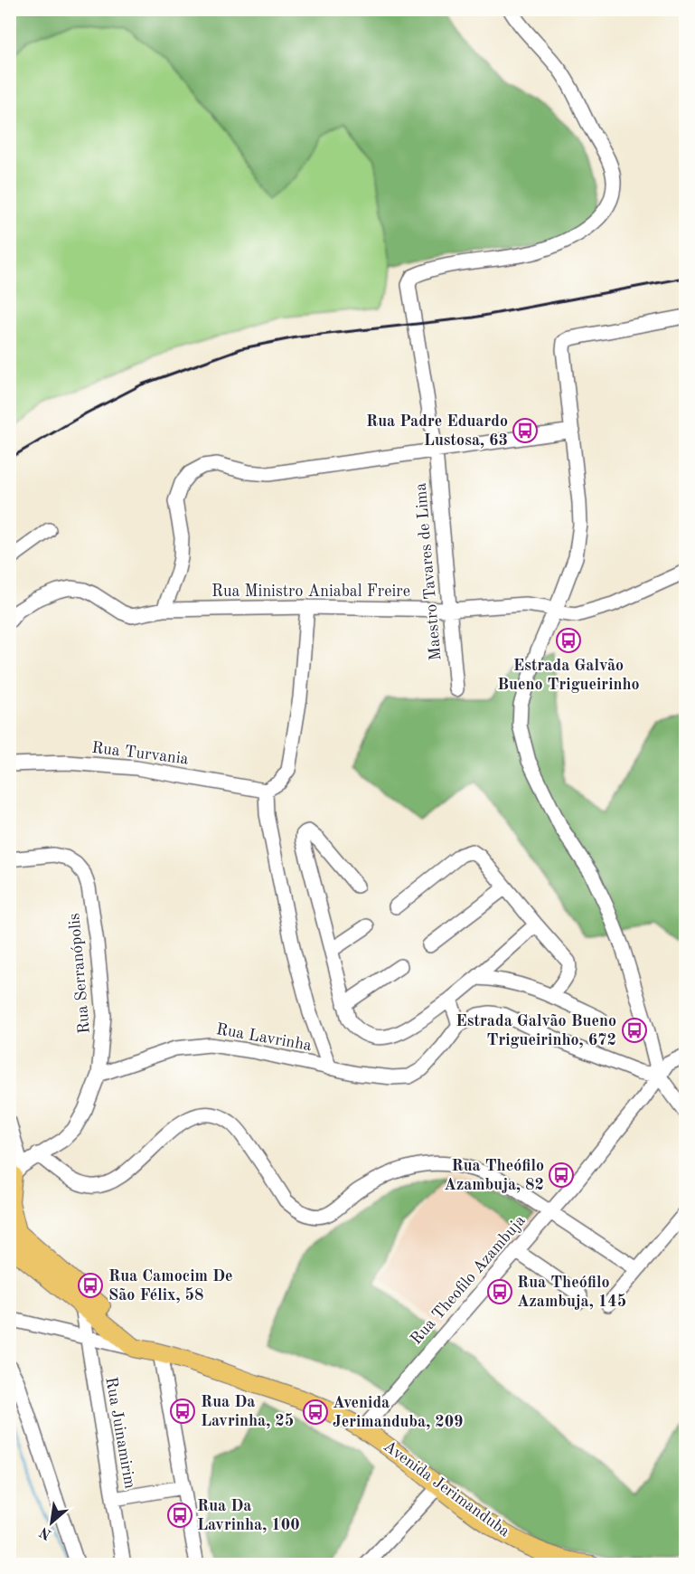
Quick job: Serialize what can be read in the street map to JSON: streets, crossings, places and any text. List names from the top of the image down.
{
  "streets": {
    "main road": ["Avenida Jerimanduba"],
    "street": [
      "Maestro Tavares de Lima",
      "Rua Ministro Aniabal Freire",
      "Rua Turvania",
      "Rua Serranópolis",
      "Rua Lavrinha",
      "Rua Theofilo Azambuja",
      "Rua Juinamirim"
    ]
  },
  "crossings": [
    ["Maestro Tavares de Lima", "Rua Ministro Aniabal Freire"],
    ["Rua Serranópolis", "Rua Lavrinha"],
    ["Rua Theofilo Azambuja", "Avenida Jerimanduba"]
  ],
  "places": {
    "bus stop": [
      "Rua Padre Eduardo Lustosa, 63",
      "Estrada Galvão Bueno Trigueirinho",
      "Estrada Galvão Bueno Trigueirinho, 672",
      "Rua Theófilo Azambuja, 82",
      "Rua Camocim De São Félix, 58",
      "Rua Theófilo Azambuja, 145",
      "Rua Da Lavrinha, 25",
      "Avenida Jerimanduba, 209",
      "Rua Da Lavrinha, 100"
    ]
  },
  "north": "bottom left"
}
